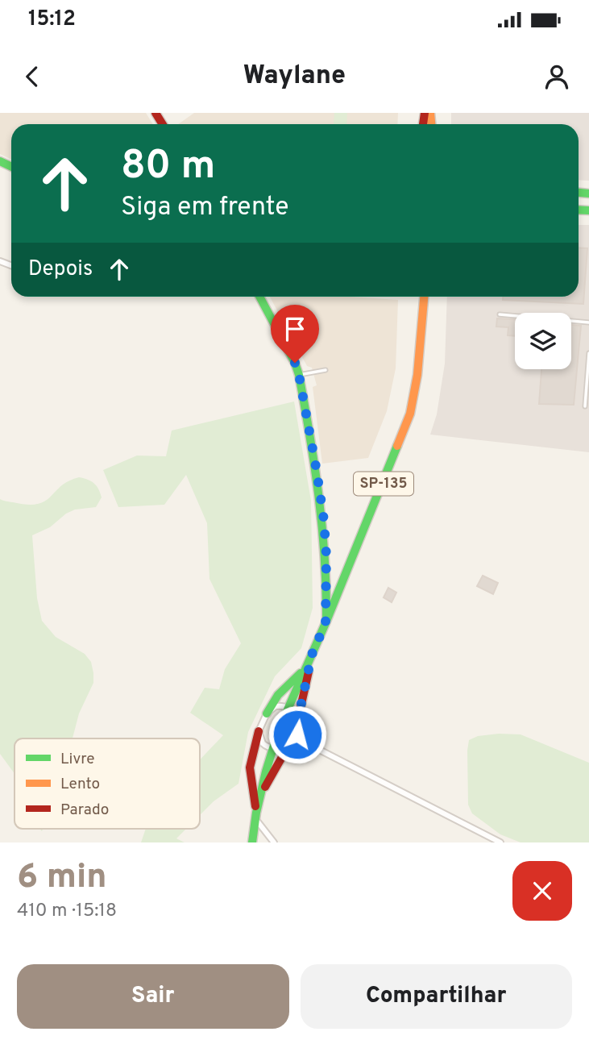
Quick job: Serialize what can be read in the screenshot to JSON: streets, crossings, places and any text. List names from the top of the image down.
{
  "streets": {
    "main road": ["SP-135"]
  },
  "legend": ["Livre", "Lento", "Parado"],
  "page": {
    "status": "15:12",
    "header": "Waylane",
    "turn": ["80 m", "Siga em frente"],
    "then": "Depois",
    "heading": ["6 min", "410 m · 15:18"],
    "buttons": ["Sair", "Compartilhar"]
  }
}
